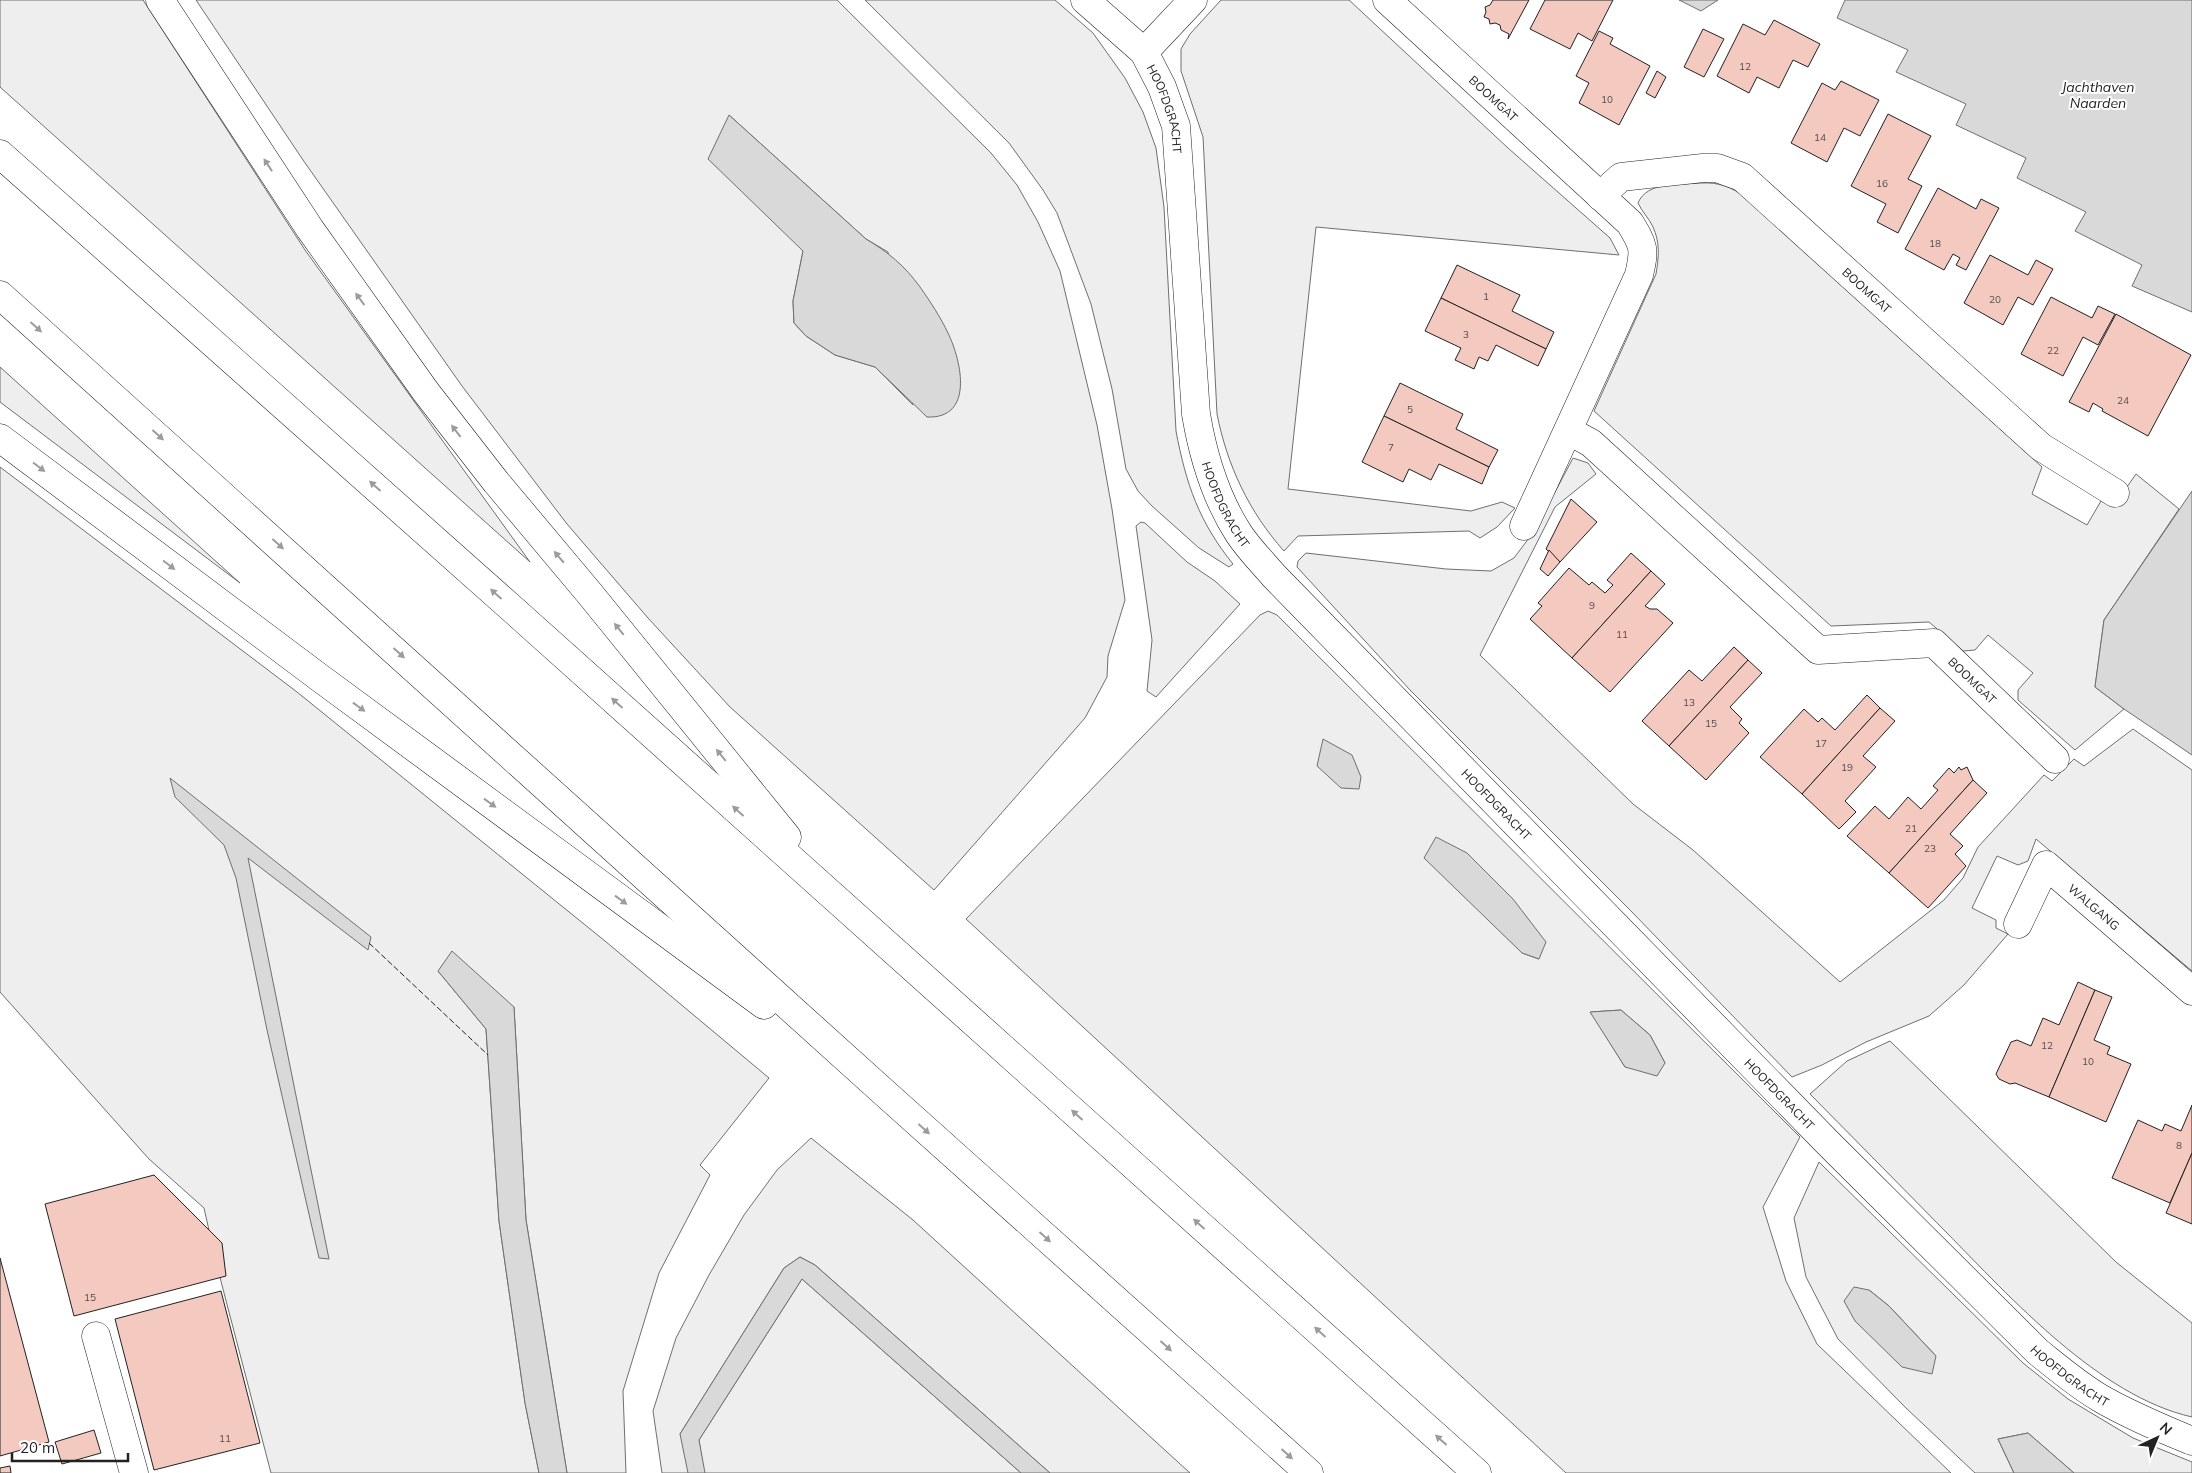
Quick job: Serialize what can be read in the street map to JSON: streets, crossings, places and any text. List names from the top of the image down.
{
  "streets": {
    "main road": ["BOOMGAT", "HOOFDGRACHT", "WALGANG"]
  },
  "water": ["Jachthaven Naarden"],
  "house_numbers": [
    "12",
    "10",
    "14",
    "16",
    "18",
    "1",
    "20",
    "3",
    "22",
    "24",
    "5",
    "7",
    "9",
    "11",
    "13",
    "15",
    "17",
    "19",
    "21",
    "23",
    "12",
    "10",
    "8",
    "15",
    "11"
  ],
  "scale_bar": "20 m",
  "north": "top right"
}
